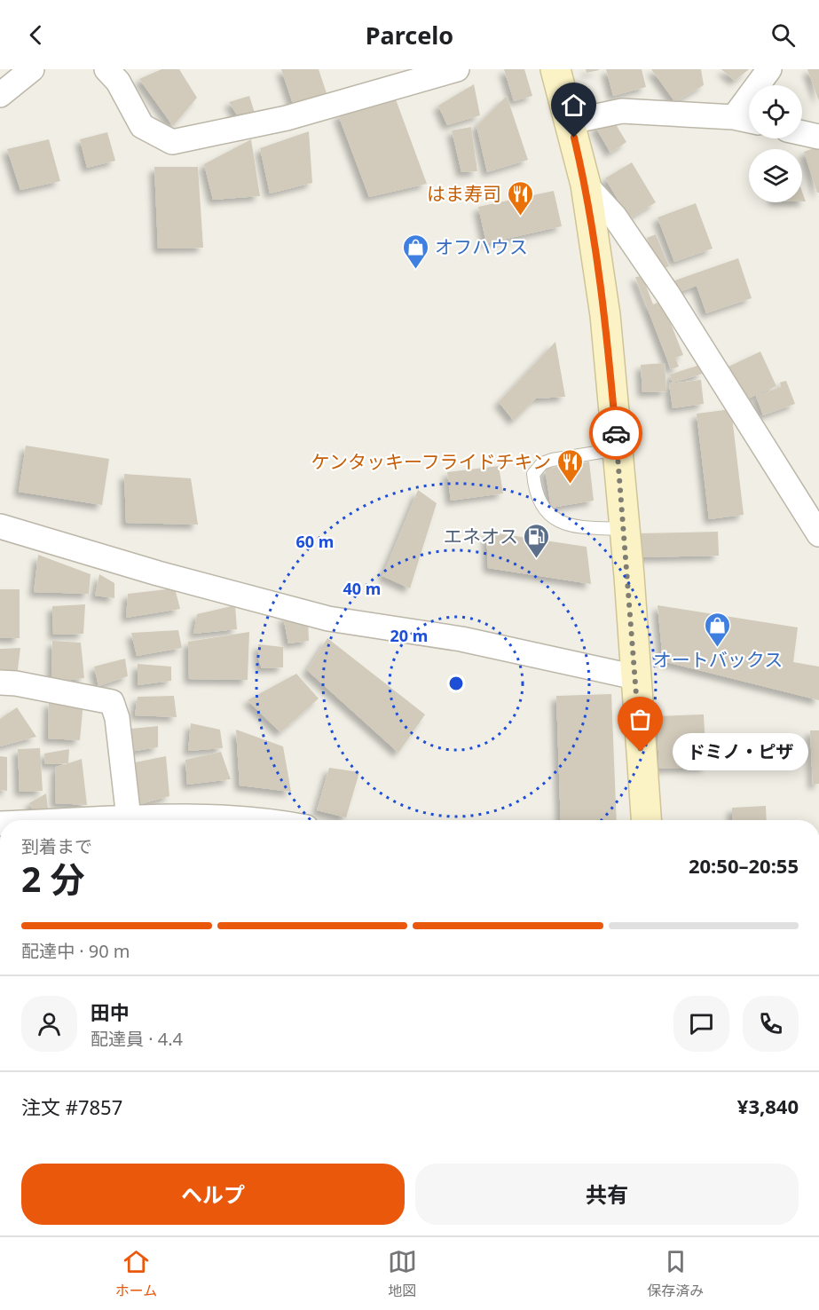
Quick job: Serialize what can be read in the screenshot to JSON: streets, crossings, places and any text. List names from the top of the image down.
{
  "places": {
    "restaurant": ["はま寿司", "ケンタッキーフライドチキン"],
    "shop": ["オフハウス", "オートバックス"],
    "fuel station": ["エネオス"],
    "other": ["ドミノ・ピザ"]
  },
  "page": {
    "header": "Parcelo",
    "bubble": "ドミノ・ピザ",
    "heading": ["2 分", "到着まで", "20:50–20:55"],
    "panel": [
      "田中",
      "配達員 · 4.4",
      "注文 #7857",
      "¥3,840"
    ],
    "bar": "配達中 · 90 m",
    "buttons": ["ヘルプ", "共有"],
    "tabs": ["ホーム", "地図", "保存済み"]
  },
  "rings": ["60 m", "40 m", "20 m"]
}
